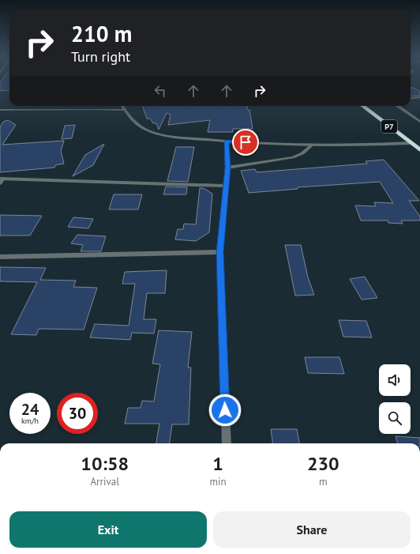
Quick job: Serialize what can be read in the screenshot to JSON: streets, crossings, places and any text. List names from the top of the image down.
{
  "streets": {
    "highway": ["P7"]
  },
  "page": {
    "turn": ["210 m", "Turn right"],
    "speed": "24 km/h",
    "limit": "30",
    "eta": [
      "10:58",
      "Arrival",
      "1",
      "min",
      "230",
      "m"
    ],
    "buttons": ["Exit", "Share"]
  }
}
